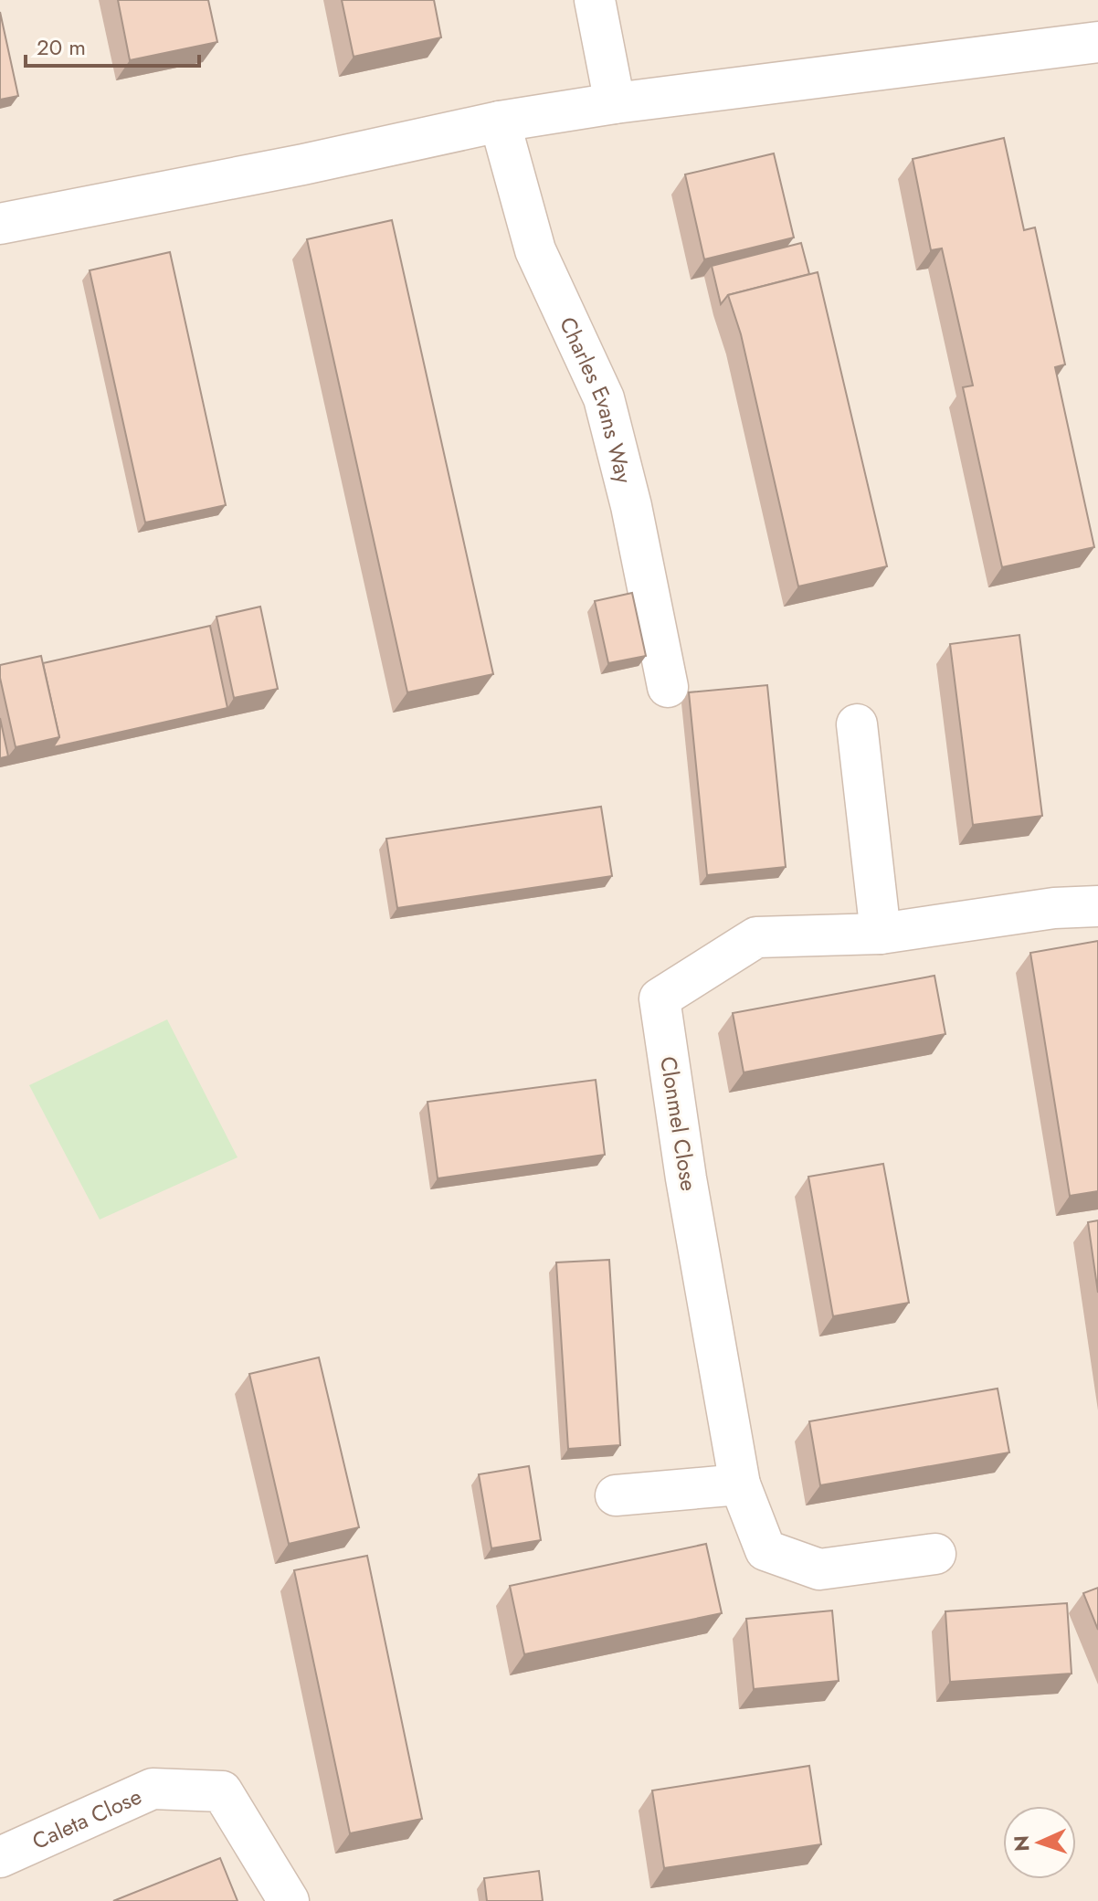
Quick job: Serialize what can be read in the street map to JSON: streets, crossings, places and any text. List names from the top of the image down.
{
  "streets": {
    "street": ["Charles Evans Way", "Clonmel Close", "Caleta Close"]
  },
  "scale_bar": "20 m",
  "north": "left"
}
